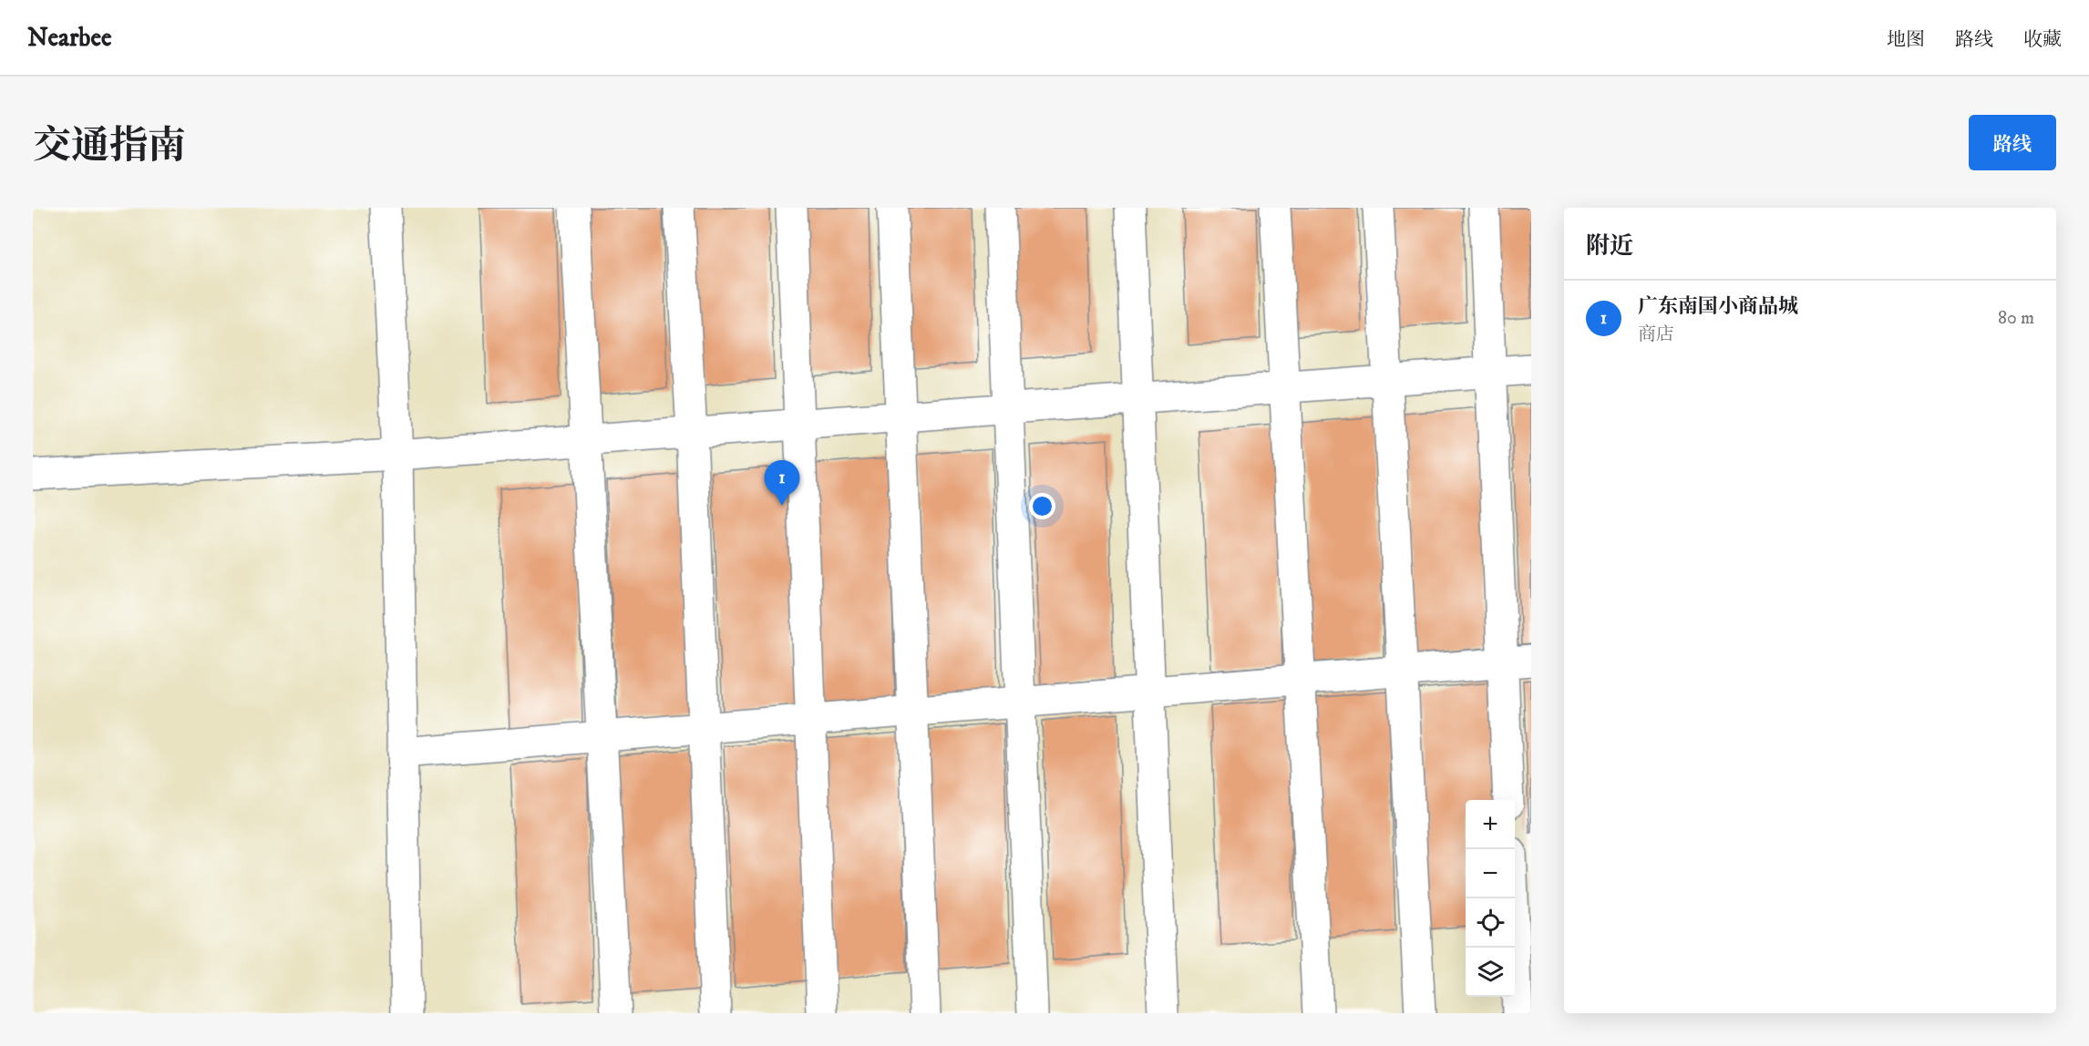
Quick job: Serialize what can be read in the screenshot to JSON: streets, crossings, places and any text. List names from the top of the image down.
{
  "page": {
    "header": "Nearbee",
    "nav": ["地图", "路线", "收藏"],
    "title": "交通指南",
    "buttons": "路线",
    "heading": "附近",
    "list": [
      {
        "mark": "1",
        "name": "广东南国小商品城",
        "note": "商店",
        "value": "80 m"
      }
    ],
    "pins": "1",
    "map_buttons": ["+", "−"]
  }
}
